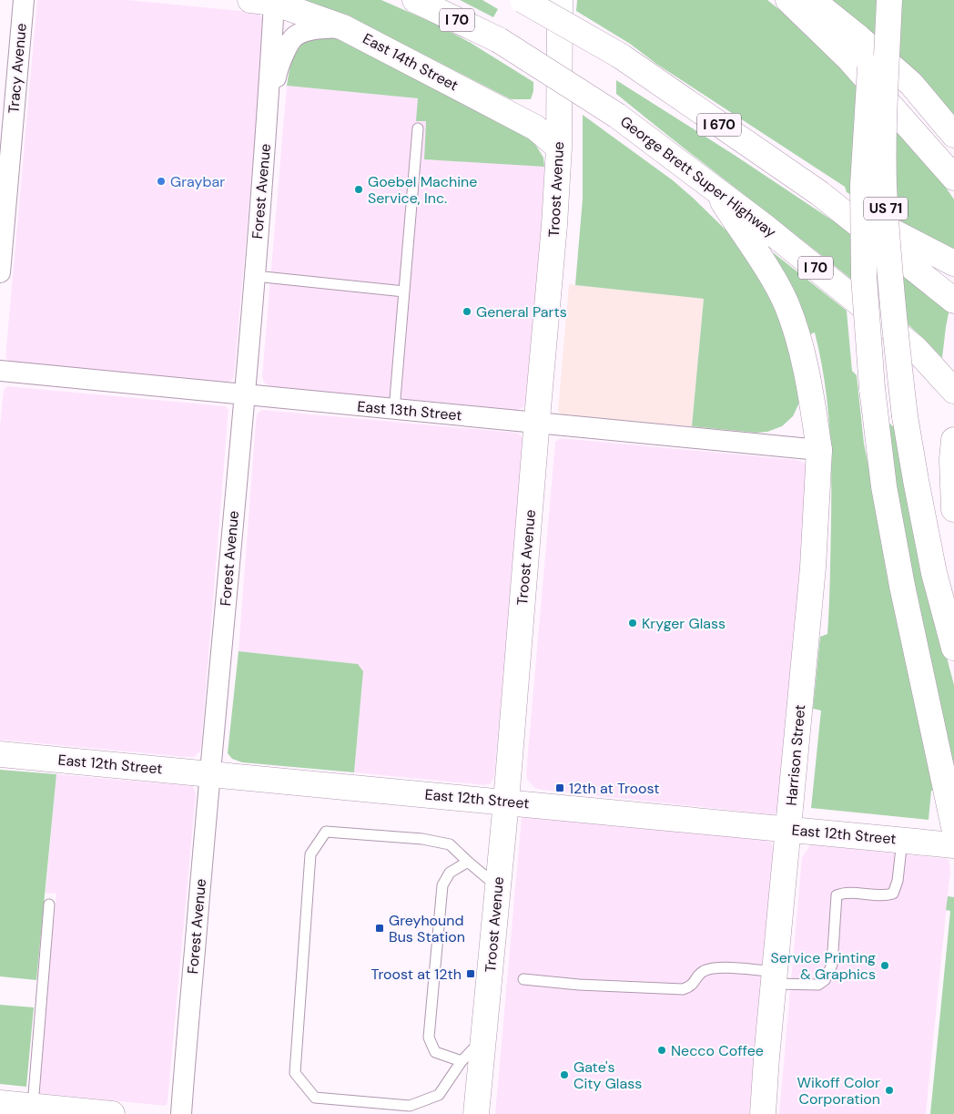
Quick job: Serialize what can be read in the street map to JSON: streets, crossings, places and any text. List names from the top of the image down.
{
  "streets": {
    "main road": [
      "I 70",
      "East 14th Street",
      "I 670",
      "George Brett Super Highway",
      "Troost Avenue",
      "US 71",
      "Harrison Street",
      "East 12th Street"
    ],
    "street": ["Tracy Avenue", "Forest Avenue", "East 13th Street"]
  },
  "crossings": [
    ["East 14th Street", "Troost Avenue"],
    ["East 14th Street", "Forest Avenue"],
    ["George Brett Super Highway", "Harrison Street"],
    ["Troost Avenue", "East 13th Street"],
    ["Troost Avenue", "East 12th Street"],
    ["Forest Avenue", "East 13th Street"],
    ["Forest Avenue", "East 12th Street"],
    ["East 13th Street", "Harrison Street"],
    ["Harrison Street", "East 12th Street"]
  ],
  "places": {
    "other": [
      "Graybar",
      "Goebel Machine Service, Inc.",
      "General Parts",
      "Kryger Glass",
      "Service Printing & Graphics",
      "Necco Coffee",
      "Gate's City Glass",
      "Wikoff Color Corporation"
    ],
    "transit": ["12th at Troost", "Greyhound Bus Station", "Troost at 12th"]
  }
}
